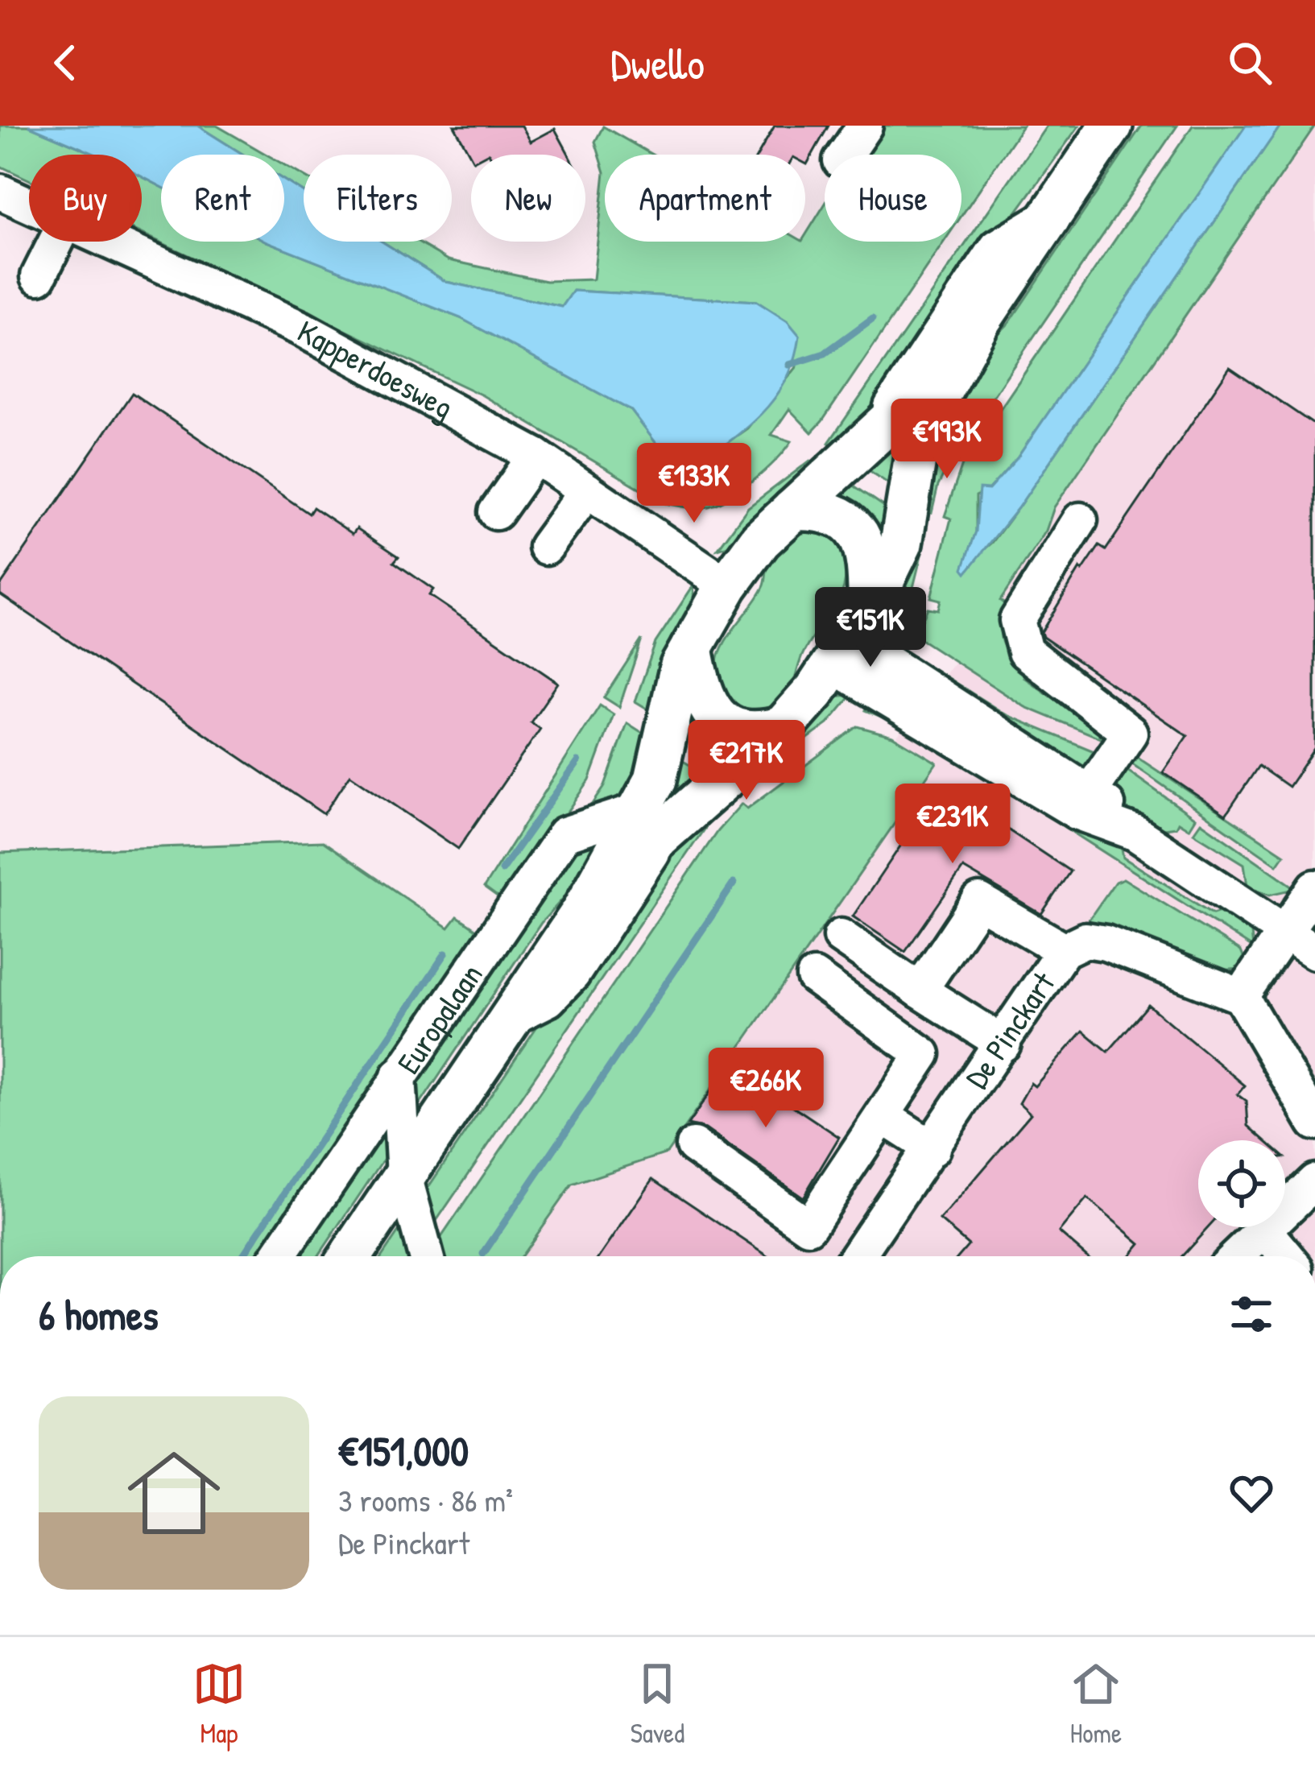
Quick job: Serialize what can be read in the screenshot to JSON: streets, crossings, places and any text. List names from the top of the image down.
{
  "streets": {
    "main road": ["Europalaan"],
    "street": ["Kapperdoesweg", "De Pinckart"]
  },
  "crossings": [
    ["Kapperdoesweg", "Europalaan"]
  ],
  "page": {
    "header": "Dwello",
    "chip": [
      "Buy",
      "Rent",
      "Filters",
      "New",
      "Apartment",
      "House"
    ],
    "price": [
      "€193K",
      "€133K",
      "€151K",
      "€217K",
      "€231K",
      "€266K"
    ],
    "heading": "6 homes",
    "list": [
      {
        "name": "€151,000",
        "note": "3 rooms · 86 m² · De Pinckart"
      }
    ],
    "tabs": ["Map", "Saved", "Home"]
  }
}
